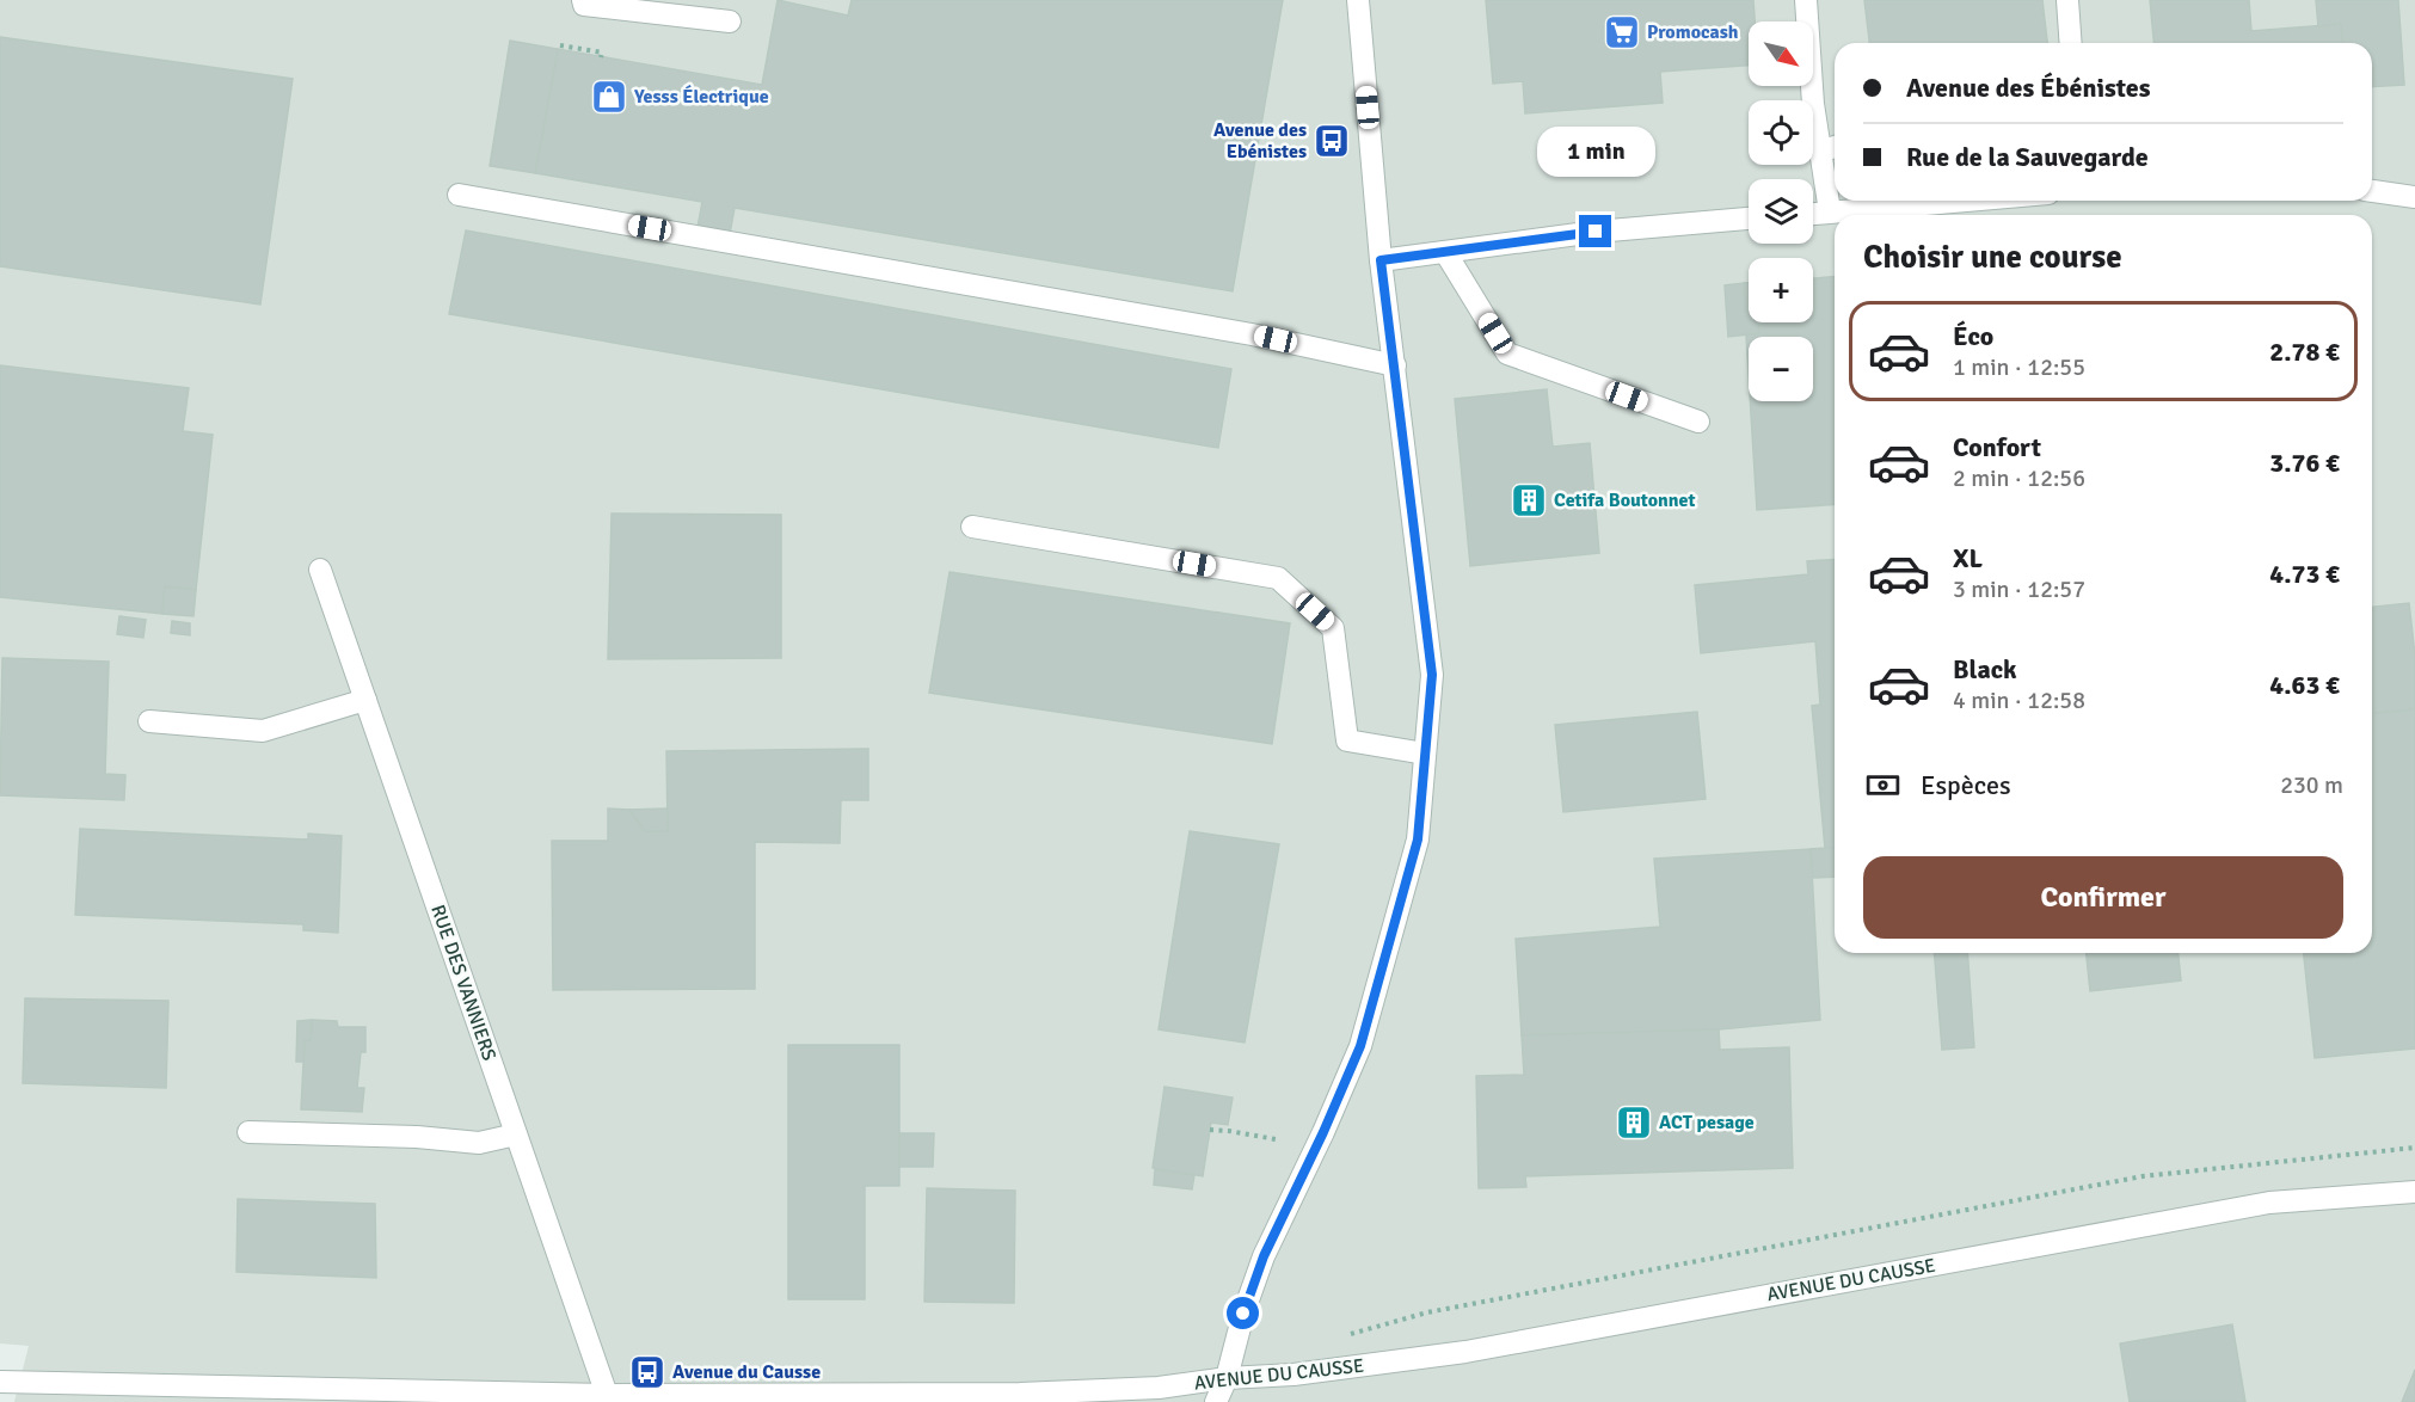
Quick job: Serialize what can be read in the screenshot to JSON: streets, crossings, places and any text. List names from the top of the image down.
{
  "streets": {
    "street": ["RUE DES VANNIERS", "AVENUE DU CAUSSE"]
  },
  "crossings": [
    ["RUE DES VANNIERS", "AVENUE DU CAUSSE"]
  ],
  "places": {
    "supermarket": ["Promocash"],
    "shop": ["Yesss Électrique"],
    "bus stop": ["Avenue des Ebénistes", "Avenue du Causse"],
    "building": ["Cetifa Boutonnet", "ACT pesage"]
  },
  "north": "bottom right",
  "page": {
    "map_buttons": ["+", "−"],
    "banner": ["Avenue des Ébénistes", "Rue de la Sauvegarde"],
    "bubble": "1 min",
    "heading": "Choisir une course",
    "list": [
      {
        "name": "Éco",
        "note": "1 min · 12:55",
        "value": "2.78 €"
      },
      {
        "name": "Confort",
        "note": "2 min · 12:56",
        "value": "3.76 €"
      },
      {
        "name": "XL",
        "note": "3 min · 12:57",
        "value": "4.73 €"
      },
      {
        "name": "Black",
        "note": "4 min · 12:58",
        "value": "4.63 €"
      }
    ],
    "pay": ["Espèces", "230 m"],
    "buttons": "Confirmer"
  }
}
